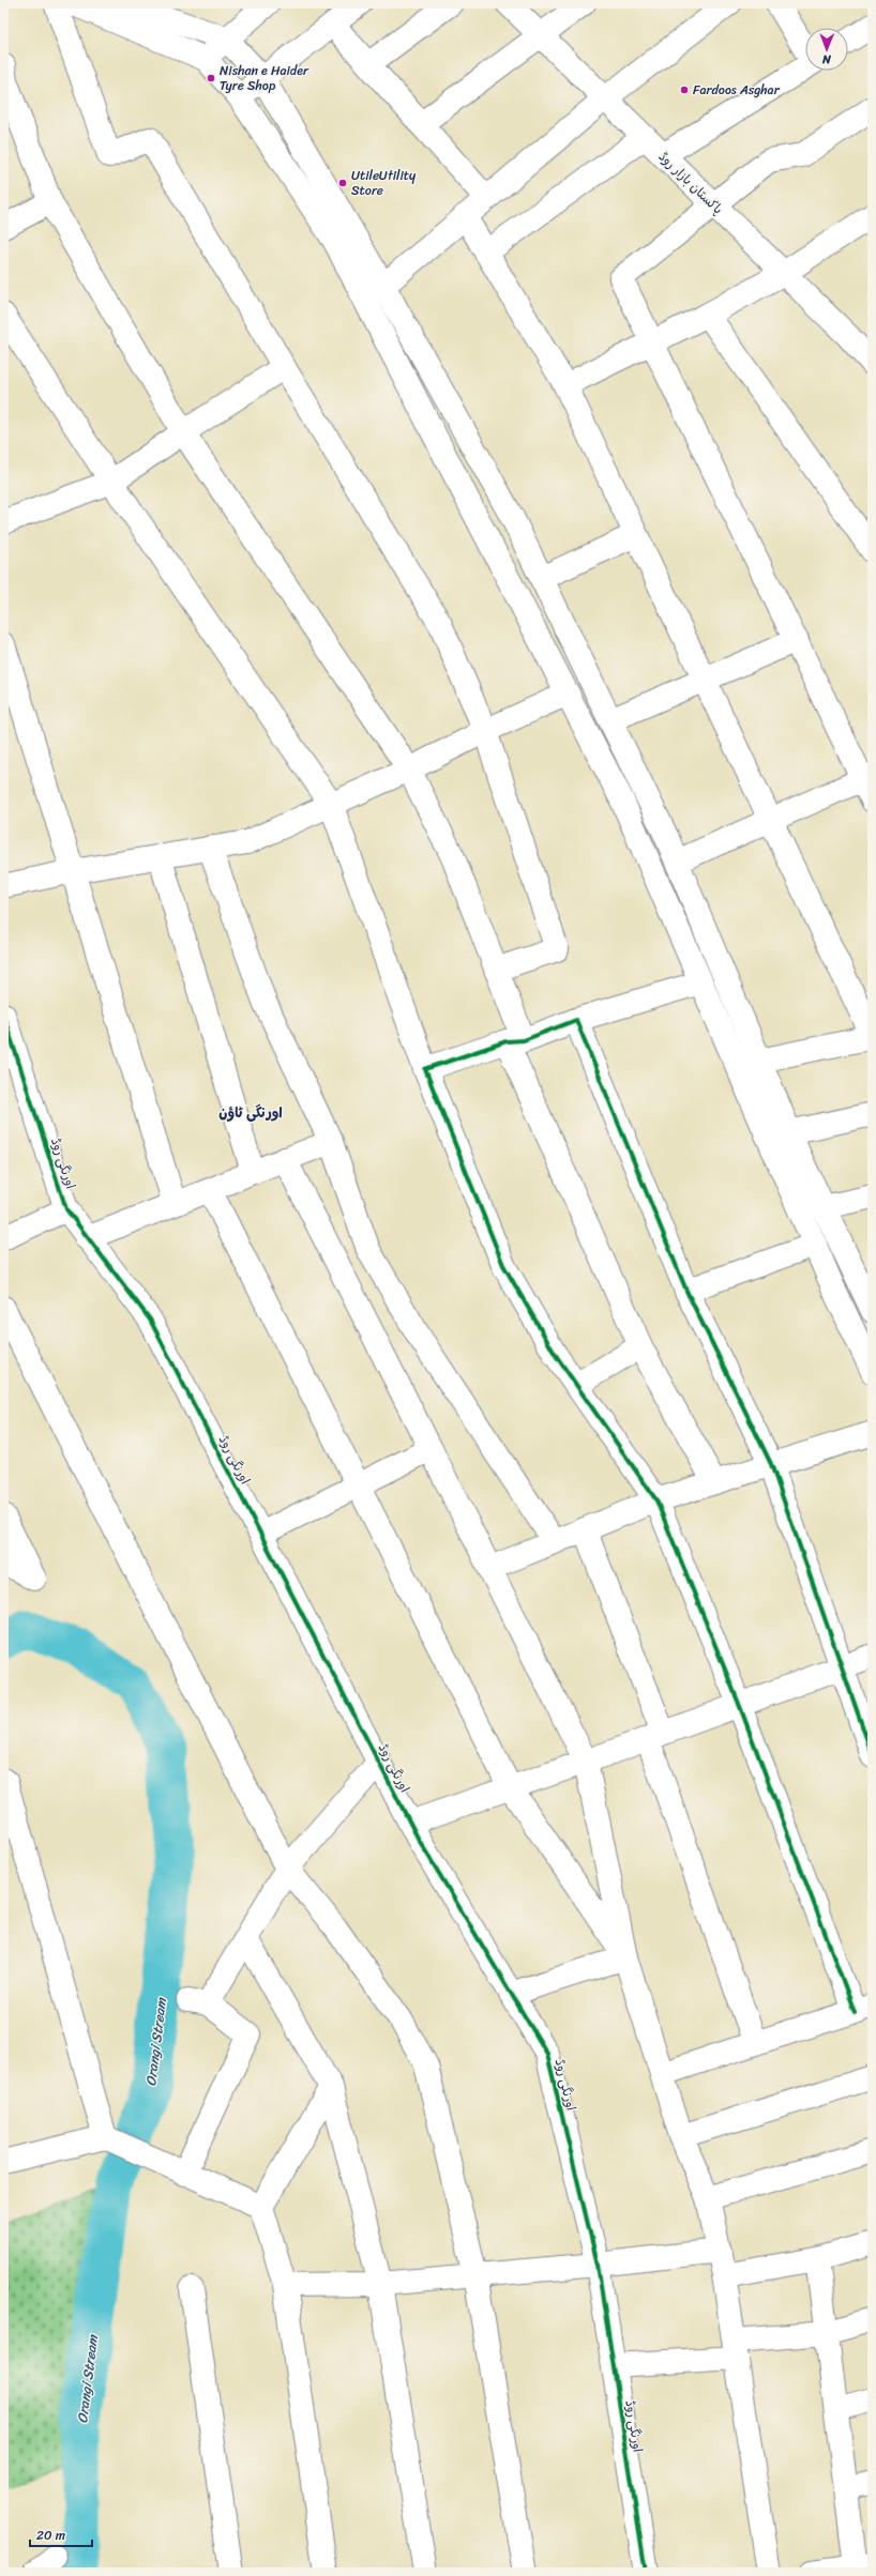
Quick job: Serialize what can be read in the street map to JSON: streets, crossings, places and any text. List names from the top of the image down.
{
  "streets": {
    "street": ["پاکستان بازار روڈ", "اورنگی روڈ"]
  },
  "districts": ["اورنگی ٹاؤن"],
  "water": ["Orangi Stream"],
  "places": ["Nishan e Haider Tyre Shop", "Fardoos Asghar", "UtileUtility Store"],
  "scale_bar": "20 m",
  "north": "bottom"
}
